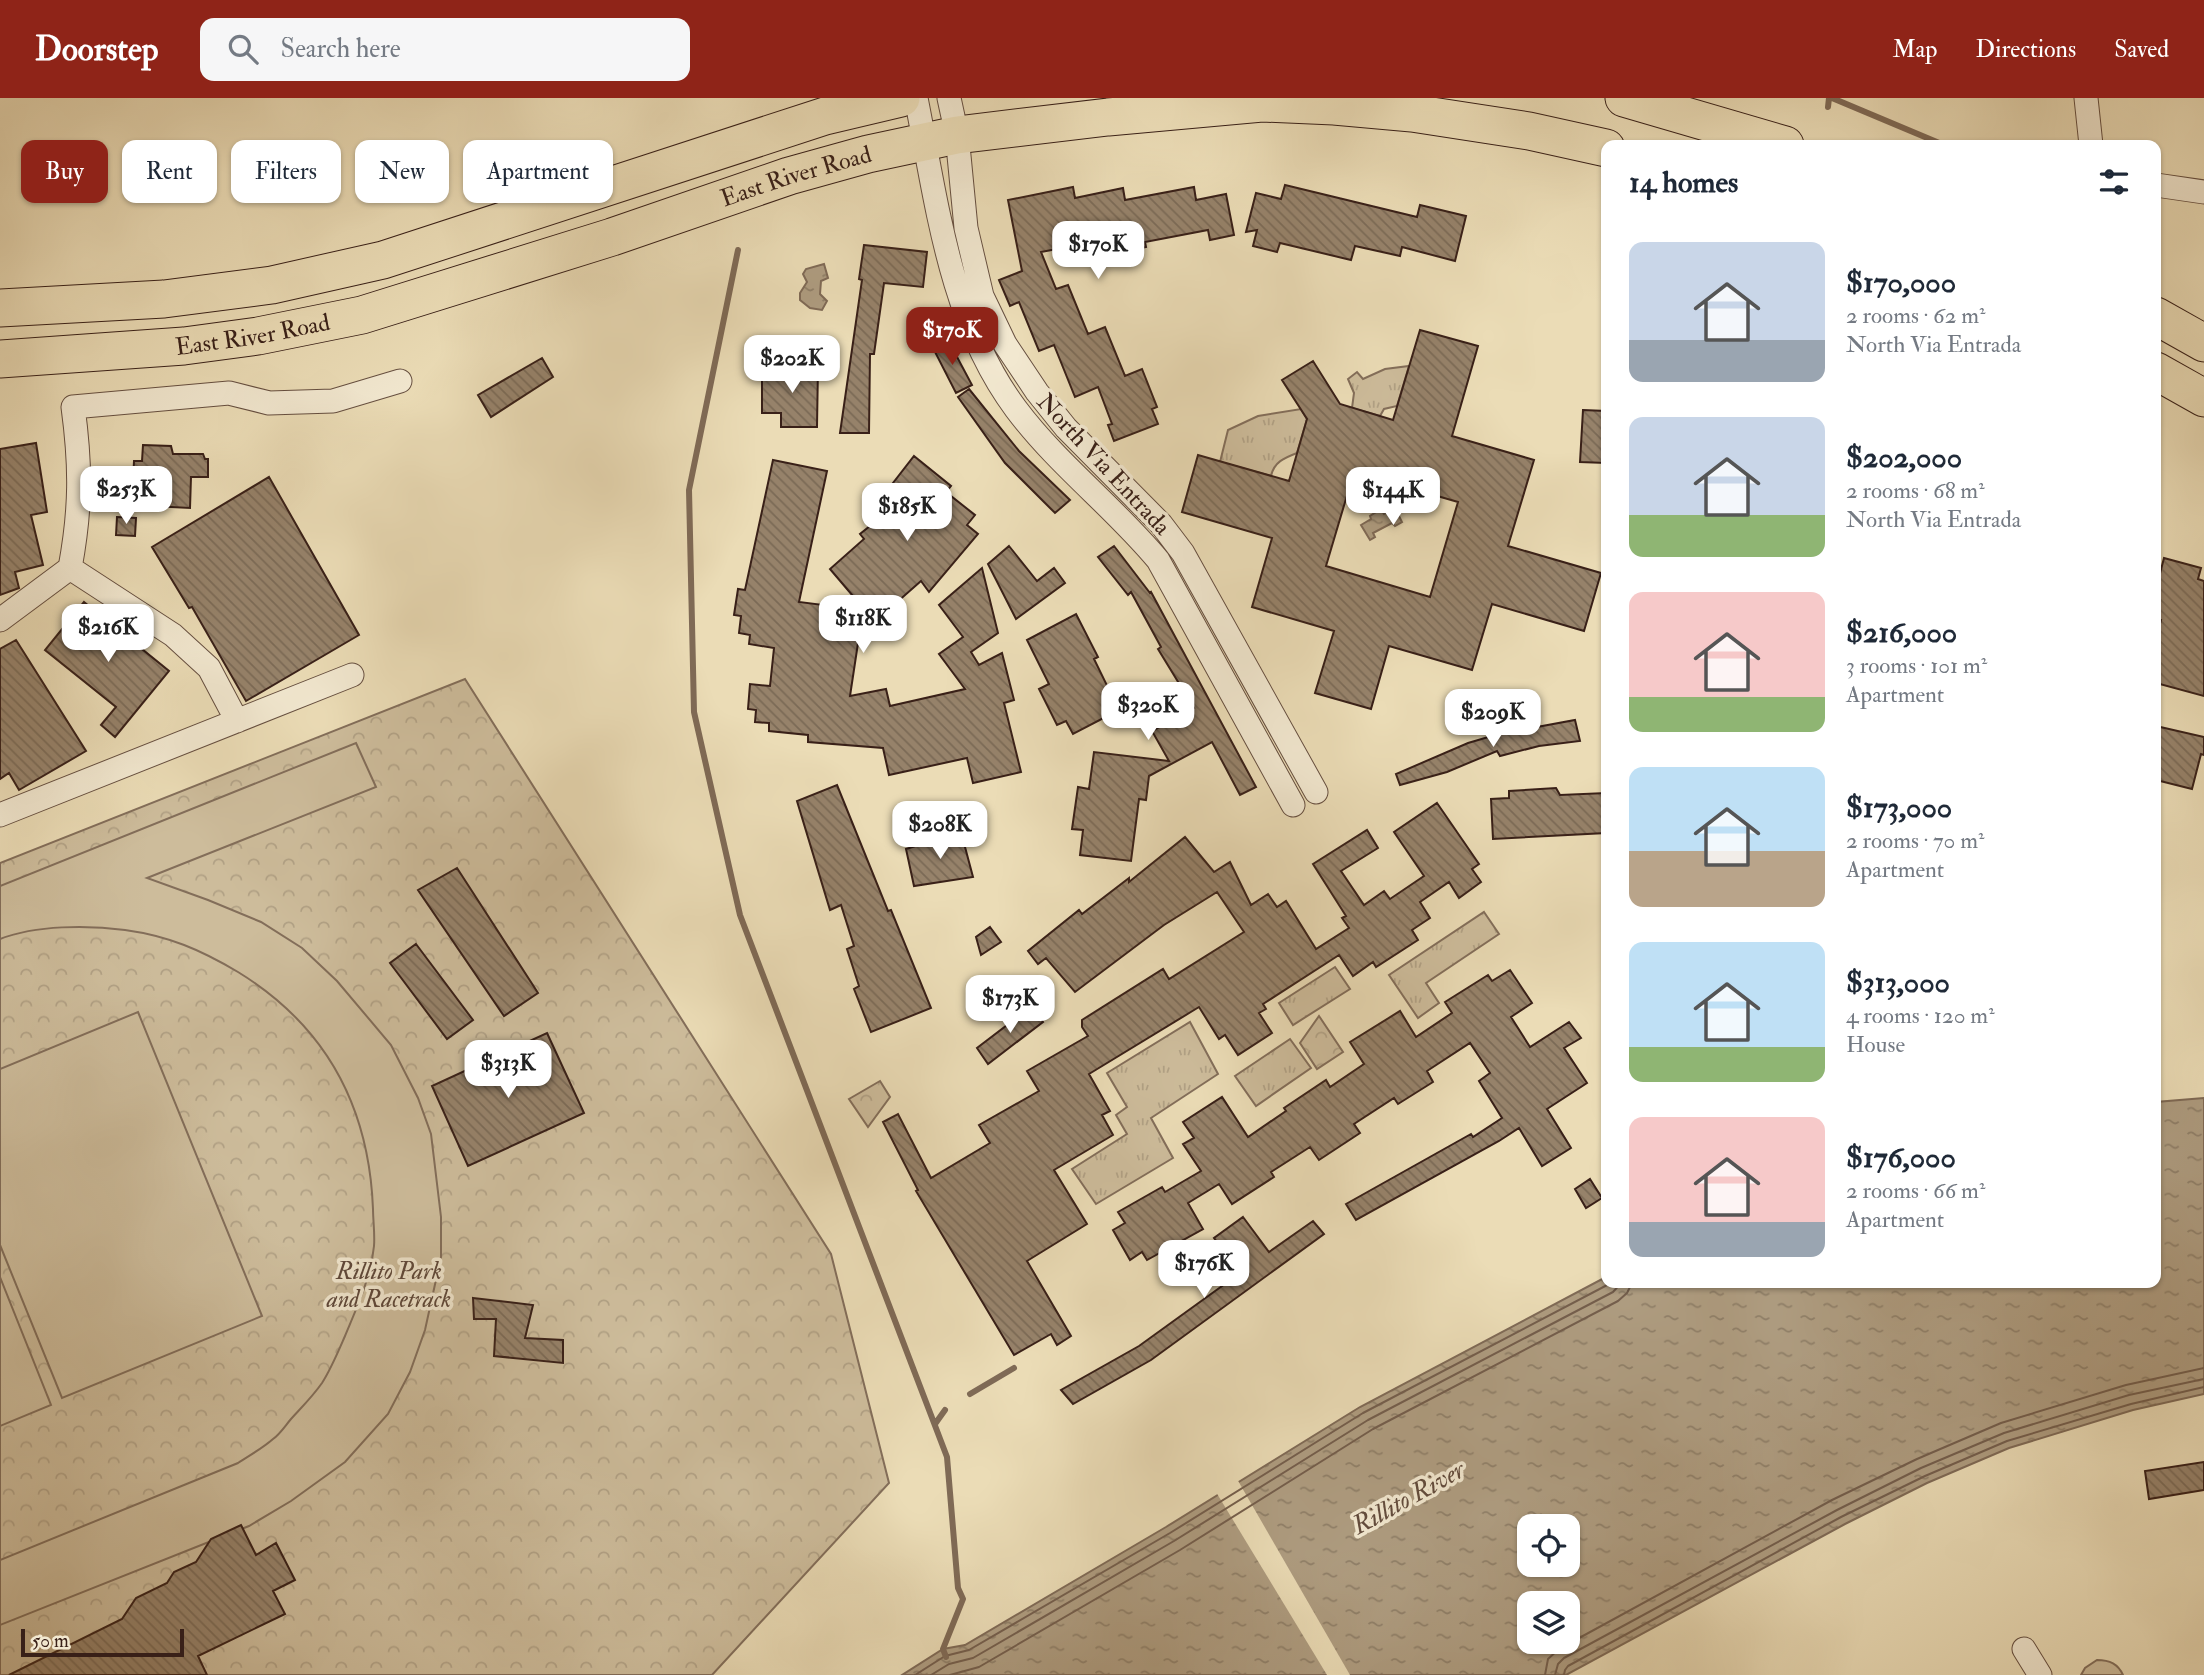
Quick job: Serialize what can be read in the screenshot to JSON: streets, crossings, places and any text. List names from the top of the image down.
{
  "streets": {
    "main road": ["East River Road"],
    "street": ["North Via Entrada"]
  },
  "crossings": [
    ["East River Road", "North Via Entrada"]
  ],
  "water": ["Rillito River"],
  "parks": ["Rillito Park and Racetrack"],
  "scale_bar": "50 m",
  "page": {
    "header": "Doorstep",
    "search": "Search here",
    "nav": ["Map", "Directions", "Saved"],
    "chip": [
      "Buy",
      "Rent",
      "Filters",
      "New",
      "Apartment"
    ],
    "heading": "14 homes",
    "price": [
      "$170K",
      "$170K",
      "$202K",
      "$253K",
      "$144K",
      "$185K",
      "$118K",
      "$216K",
      "$320K",
      "$209K",
      "$208K",
      "$173K",
      "$313K",
      "$176K"
    ],
    "list": [
      {
        "name": "$170,000",
        "note": "2 rooms · 62 m² · North Via Entrada"
      },
      {
        "name": "$202,000",
        "note": "2 rooms · 68 m² · North Via Entrada"
      },
      {
        "name": "$216,000",
        "note": "3 rooms · 101 m² · Apartment"
      },
      {
        "name": "$173,000",
        "note": "2 rooms · 70 m² · Apartment"
      },
      {
        "name": "$313,000",
        "note": "4 rooms · 120 m² · House"
      },
      {
        "name": "$176,000",
        "note": "2 rooms · 66 m² · Apartment"
      }
    ],
    "scale": "50 m"
  }
}
